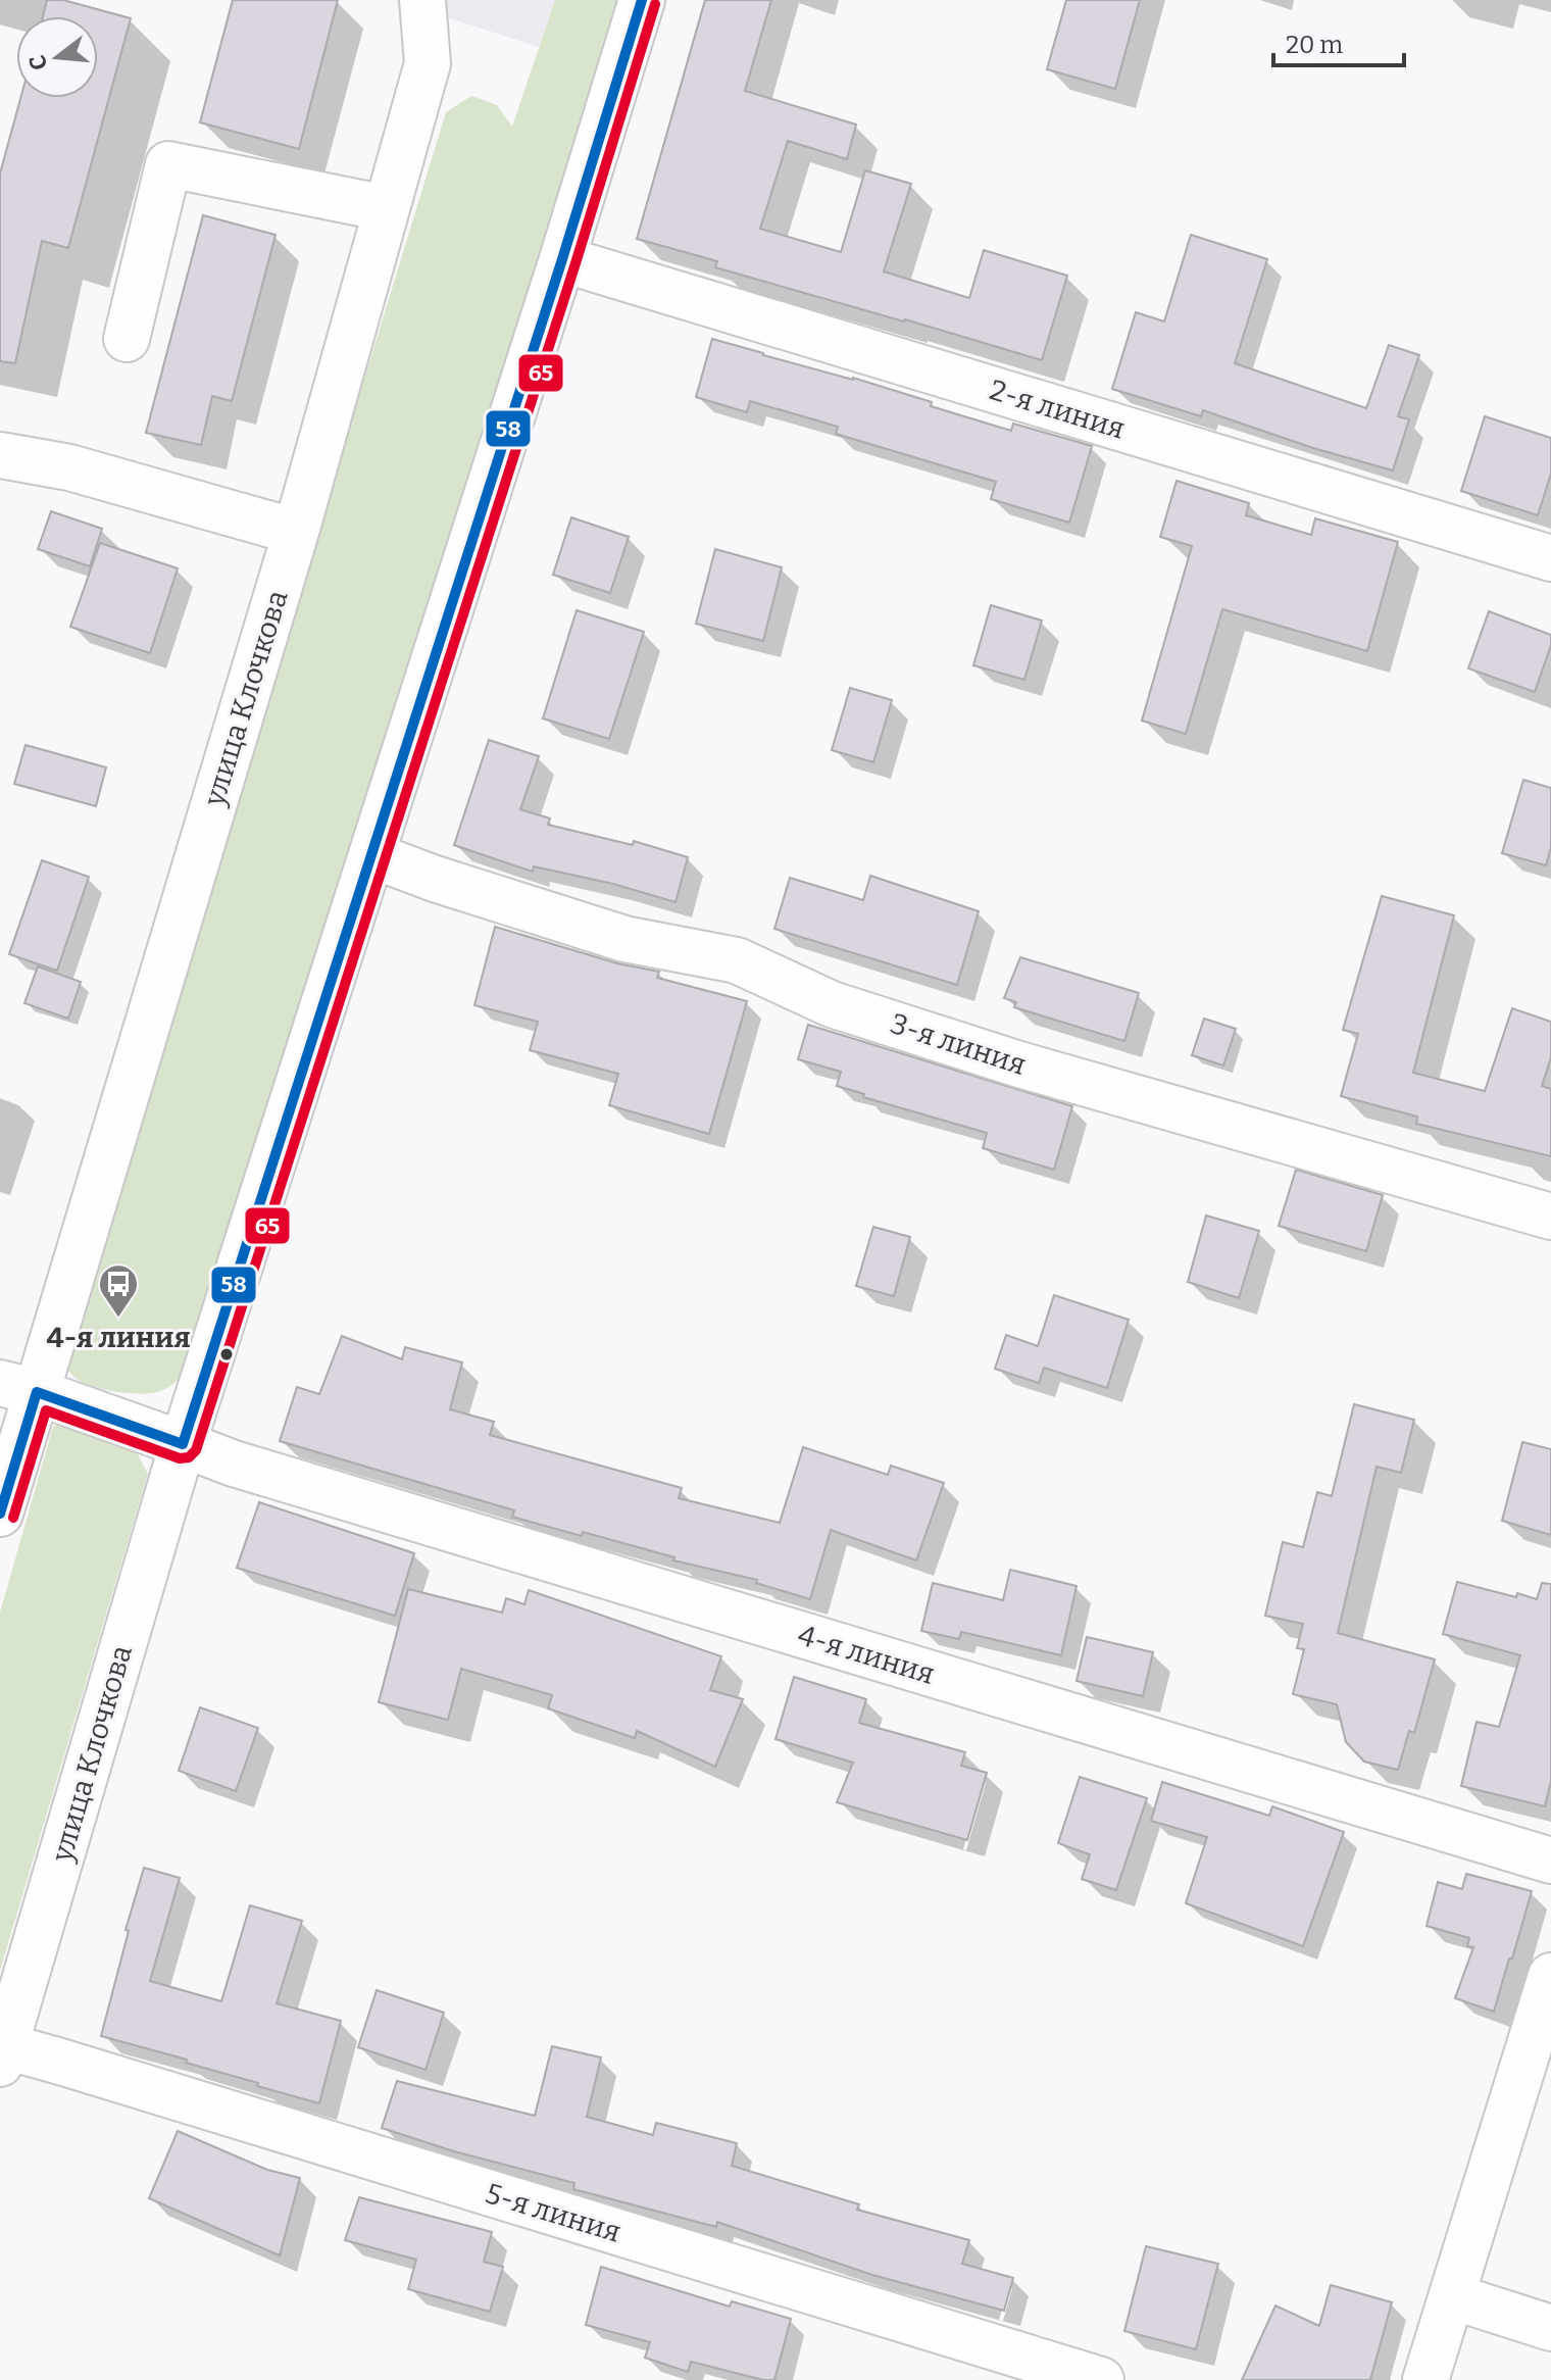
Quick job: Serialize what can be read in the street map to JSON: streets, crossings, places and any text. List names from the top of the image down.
{
  "streets": {
    "street": [
      "2-я линия",
      "улица Клочкова",
      "3-я линия",
      "4-я линия",
      "5-я линия"
    ]
  },
  "crossings": [
    ["2-я линия", "улица Клочкова"],
    ["улица Клочкова", "3-я линия"],
    ["улица Клочкова", "4-я линия"],
    ["улица Клочкова", "5-я линия"]
  ],
  "places": {
    "bus stop": ["4-я линия"]
  },
  "lines": ["transit line 58", "transit line 65"],
  "scale_bar": "20 m",
  "north": "left"
}
